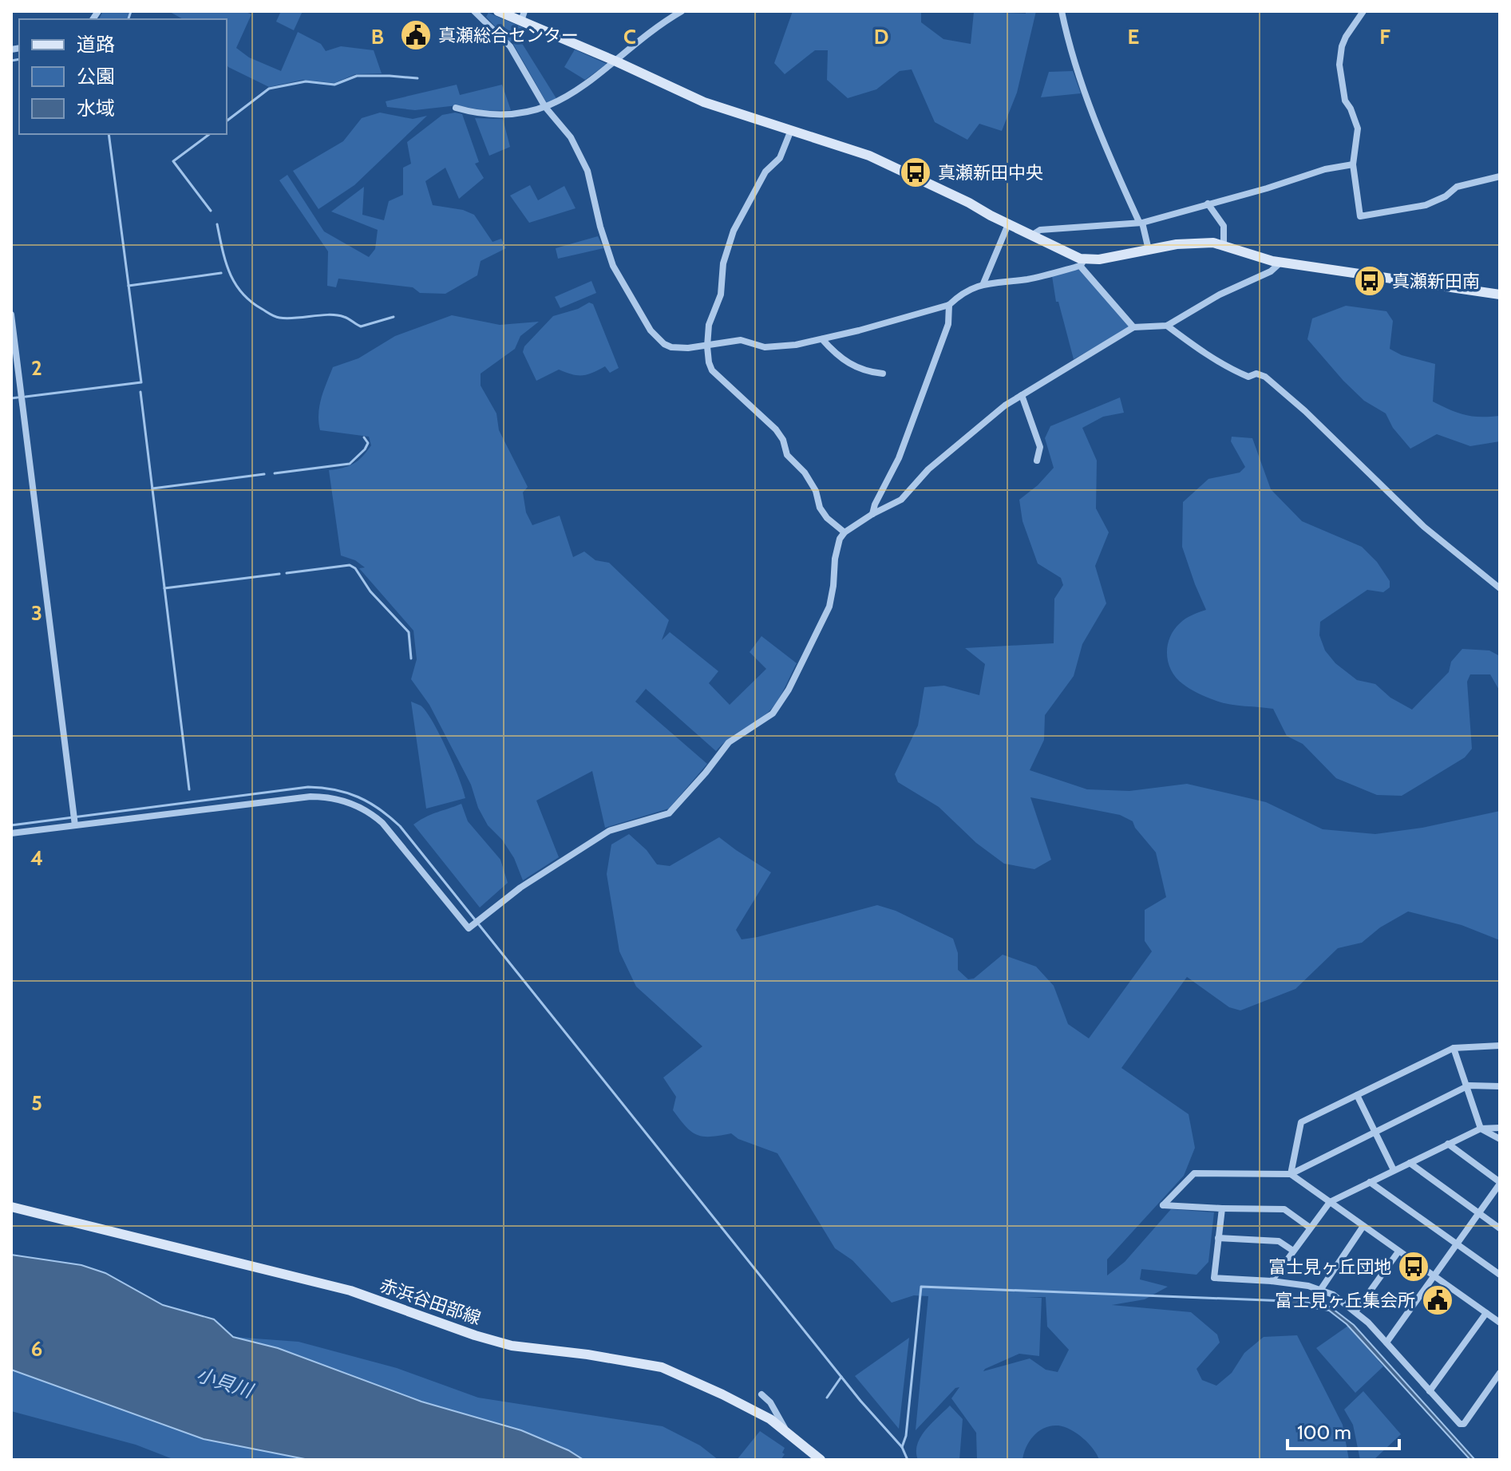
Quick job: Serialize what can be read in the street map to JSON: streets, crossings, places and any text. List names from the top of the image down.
{
  "streets": {
    "street": ["赤浜谷田部線"]
  },
  "water": ["小貝川"],
  "places": {
    "public building": ["真瀬総合センター", "富士見ヶ丘集会所"],
    "bus stop": ["真瀬新田中央", "真瀬新田南", "富士見ヶ丘団地"]
  },
  "legend": ["道路", "公園", "水域"],
  "scale_bar": "100 m",
  "grid": {
    "columns": [
      "B",
      "C",
      "D",
      "E",
      "F"
    ],
    "rows": [
      "2",
      "3",
      "4",
      "5",
      "6"
    ]
  }
}
